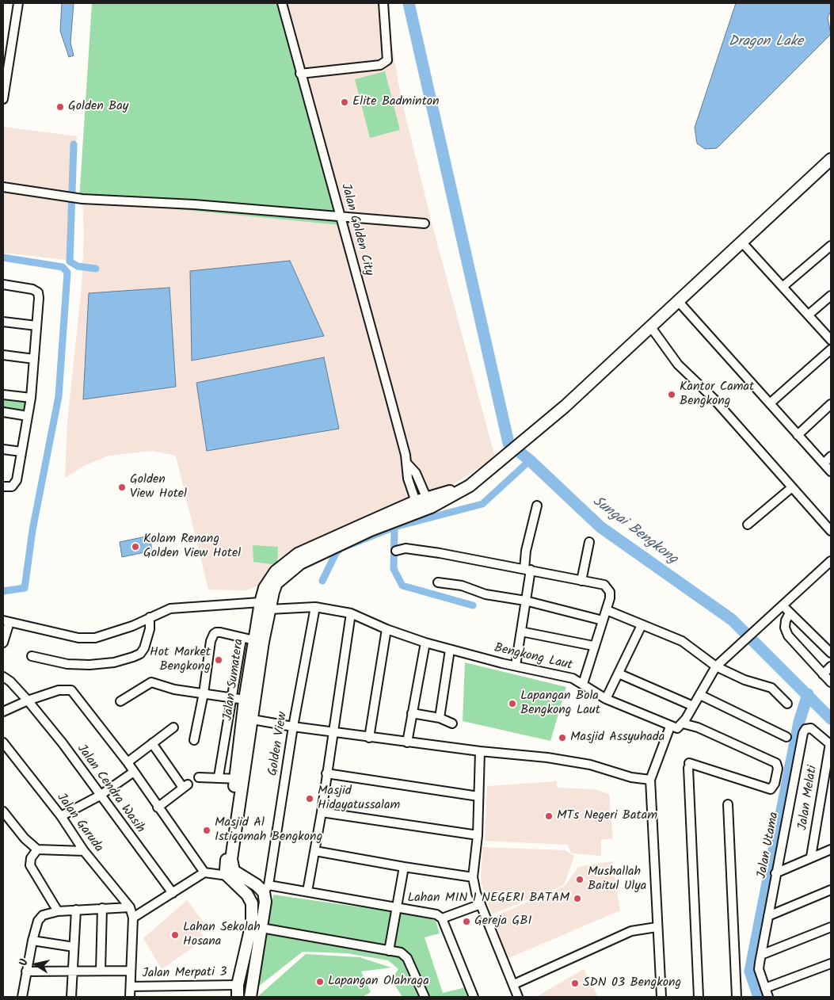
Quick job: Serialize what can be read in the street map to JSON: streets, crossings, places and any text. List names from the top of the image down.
{
  "streets": {
    "main road": ["Jalan Sumatera"],
    "street": [
      "Jalan Golden City",
      "Bengkong Laut",
      "Golden View",
      "Jalan Cendra Wasih",
      "Jalan Melati",
      "Jalan Garuda",
      "Jalan Utama",
      "Jalan Merpati 3"
    ]
  },
  "crossings": [
    ["Jalan Golden City", "Jalan Sumatera"],
    ["Bengkong Laut", "Jalan Sumatera"],
    ["Bengkong Laut", "Golden View"],
    ["Jalan Sumatera", "Golden View"],
    ["Jalan Melati", "Jalan Utama"],
    ["Jalan Garuda", "Jalan Merpati 3"]
  ],
  "water": ["Dragon Lake", "Sungai Bengkong"],
  "places": [
    "Elite Badminton",
    "Golden Bay",
    "Kantor Camat Bengkong",
    "Golden View Hotel",
    "Kolam Renang Golden View Hotel",
    "Hot Market Bengkong",
    "Lapangan Bola Bengkong Laut",
    "Masjid Assyuhada",
    "Masjid Hidayatussalam",
    "MTs Negeri Batam",
    "Masjid Al Istiqomah Bengkong",
    "Mushallah Baitul Ulya",
    "Lahan MIN 1 NEGERI BATAM",
    "Gereja GBI",
    "Lahan Sekolah Hosana",
    "Lapangan Olahraga",
    "SDN 03 Bengkong"
  ],
  "north": "left"
}
